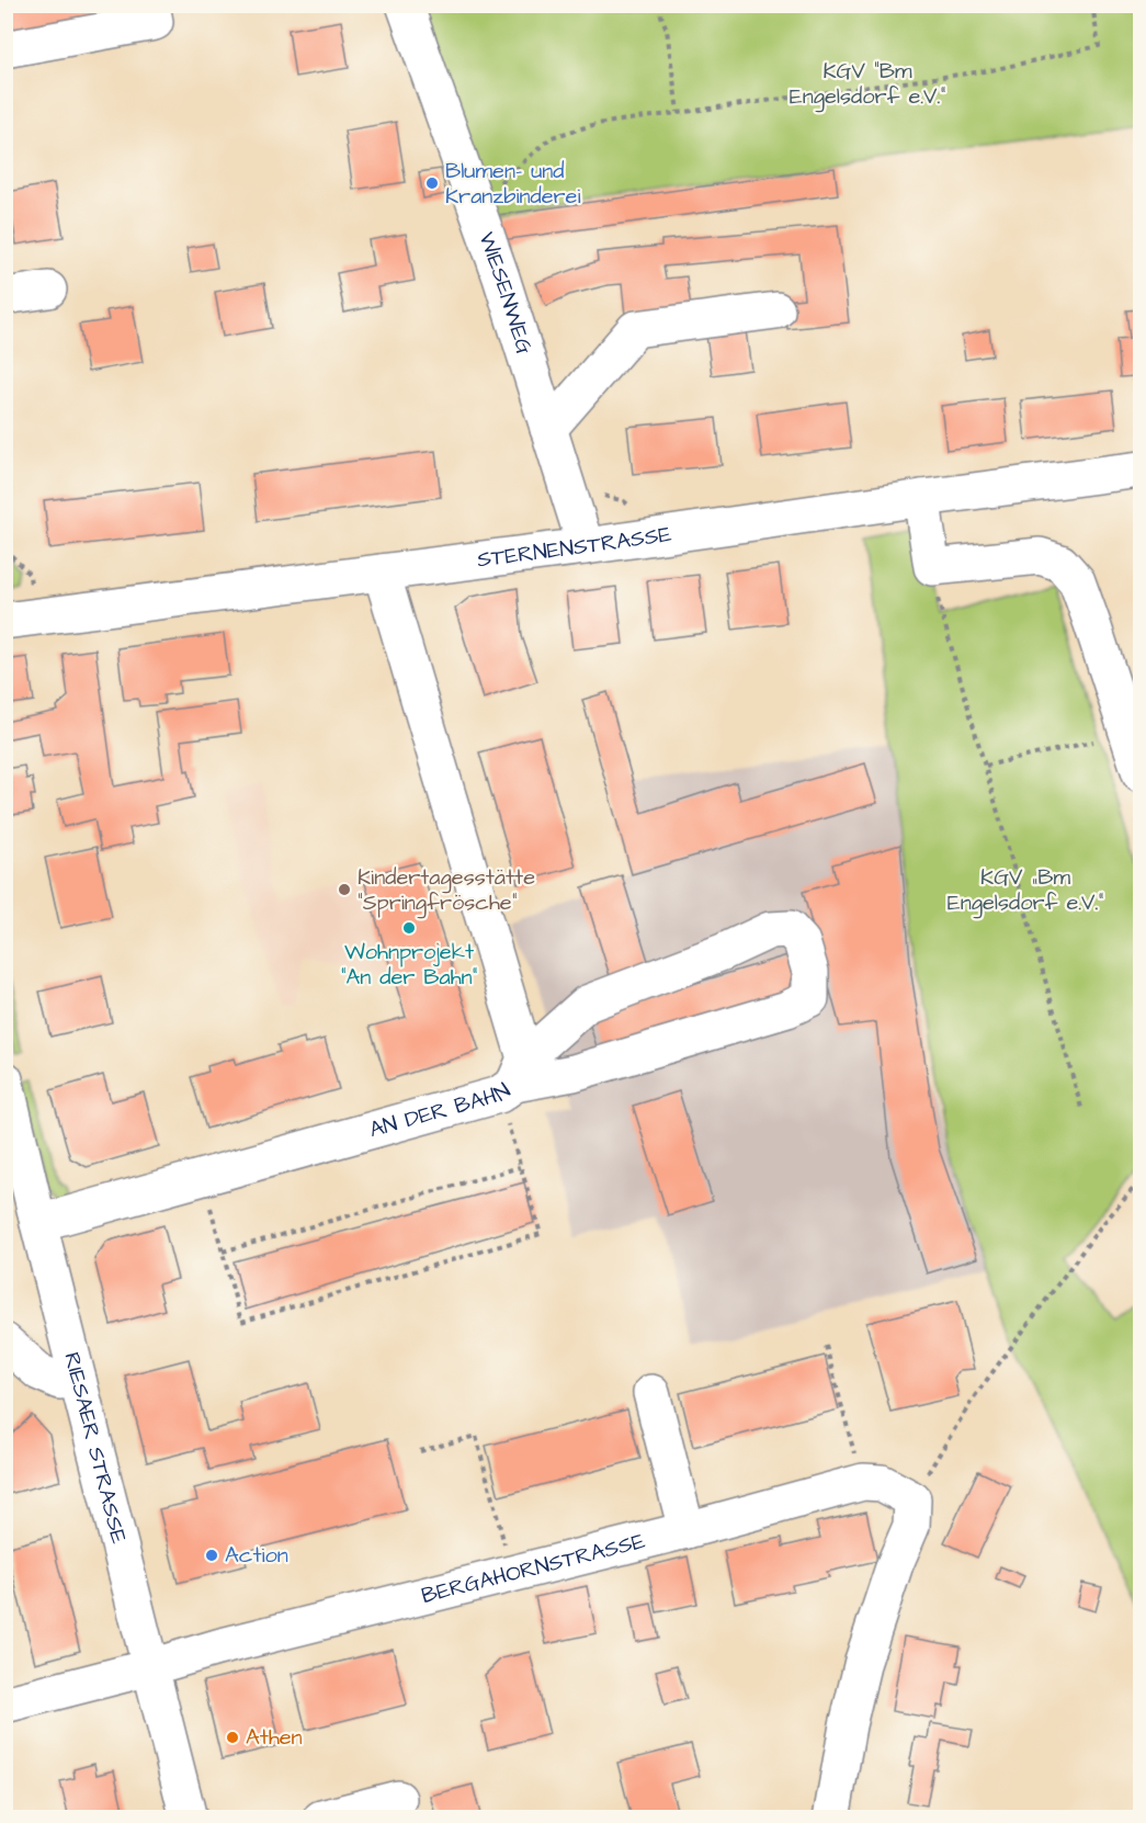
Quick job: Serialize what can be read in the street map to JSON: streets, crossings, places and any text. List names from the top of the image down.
{
  "streets": {
    "street": [
      "WIESENWEG",
      "STERNENSTRASSE",
      "AN DER BAHN",
      "RIESAER STRASSE",
      "BERGAHORNSTRASSE"
    ]
  },
  "crossings": [
    ["WIESENWEG", "STERNENSTRASSE"],
    ["STERNENSTRASSE", "AN DER BAHN"],
    ["AN DER BAHN", "RIESAER STRASSE"],
    ["RIESAER STRASSE", "BERGAHORNSTRASSE"]
  ],
  "parks": ["KGV \"Bm Engelsdorf e.V.\"", "KGV „Bm Engelsdorf e.V.“"],
  "places": [
    "Blumen- und Kranzbinderei",
    "Kindertagesstätte \"Springfrösche\"",
    "Wohnprojekt \"An der Bahn\"",
    "Action",
    "Athen"
  ]
}
